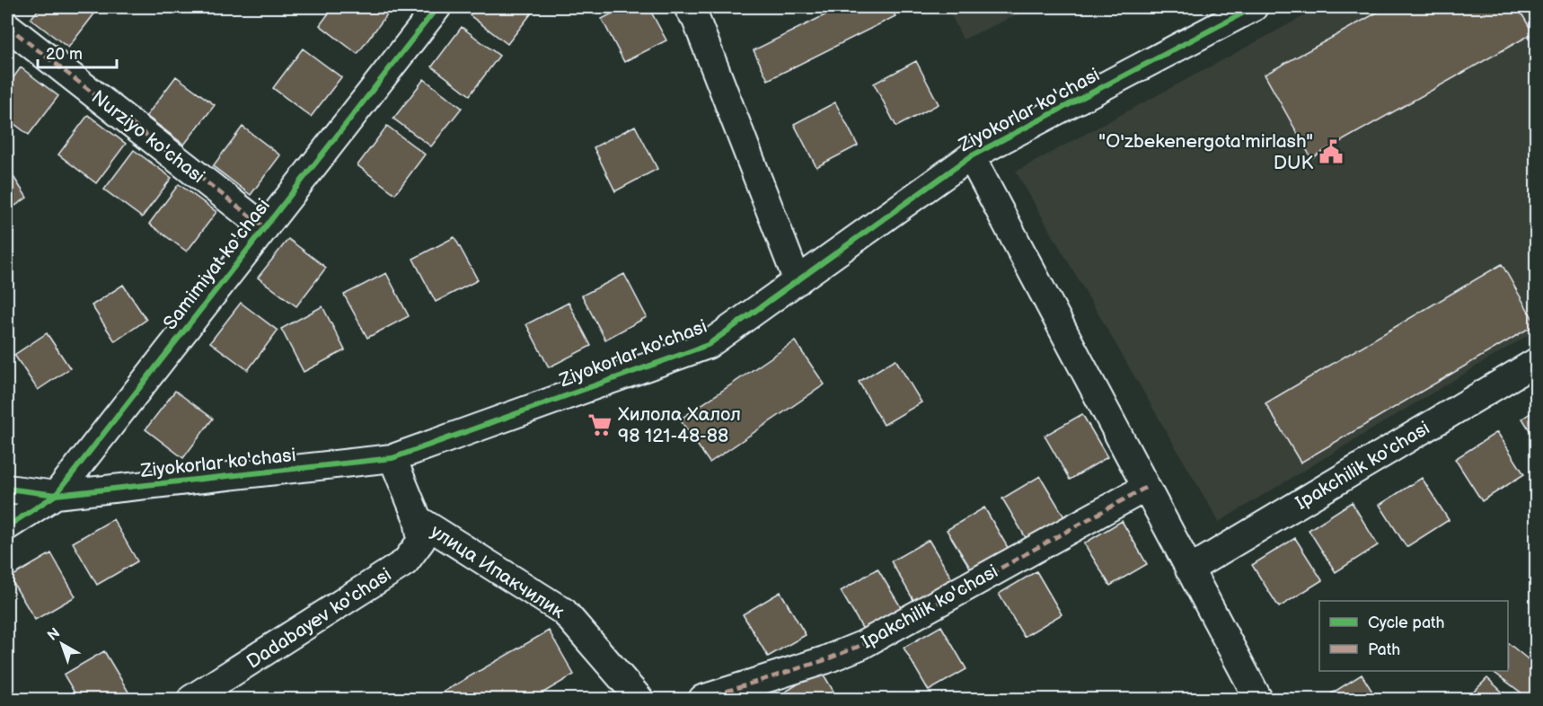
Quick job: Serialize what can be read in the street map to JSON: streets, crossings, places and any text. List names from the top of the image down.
{
  "streets": {
    "street": [
      "Ziyokorlar ko'chasi",
      "Nurziyo ko'chasi",
      "Samimiyat ko'chasi",
      "Ipakchilik ko'chasi",
      "улица Ипакчилик",
      "Dadabayev ko'chasi"
    ]
  },
  "crossings": [
    ["Ziyokorlar ko'chasi", "Samimiyat ko'chasi"],
    ["Nurziyo ko'chasi", "Samimiyat ko'chasi"],
    ["улица Ипакчилик", "Dadabayev ko'chasi"]
  ],
  "places": {
    "public building": ["\"O'zbekenergota'mirlash\" DUK"],
    "supermarket": ["Хилола Халол 98 121-48-88"]
  },
  "legend": ["Cycle path", "Path"],
  "scale_bar": "20 m",
  "north": "top left"
}
